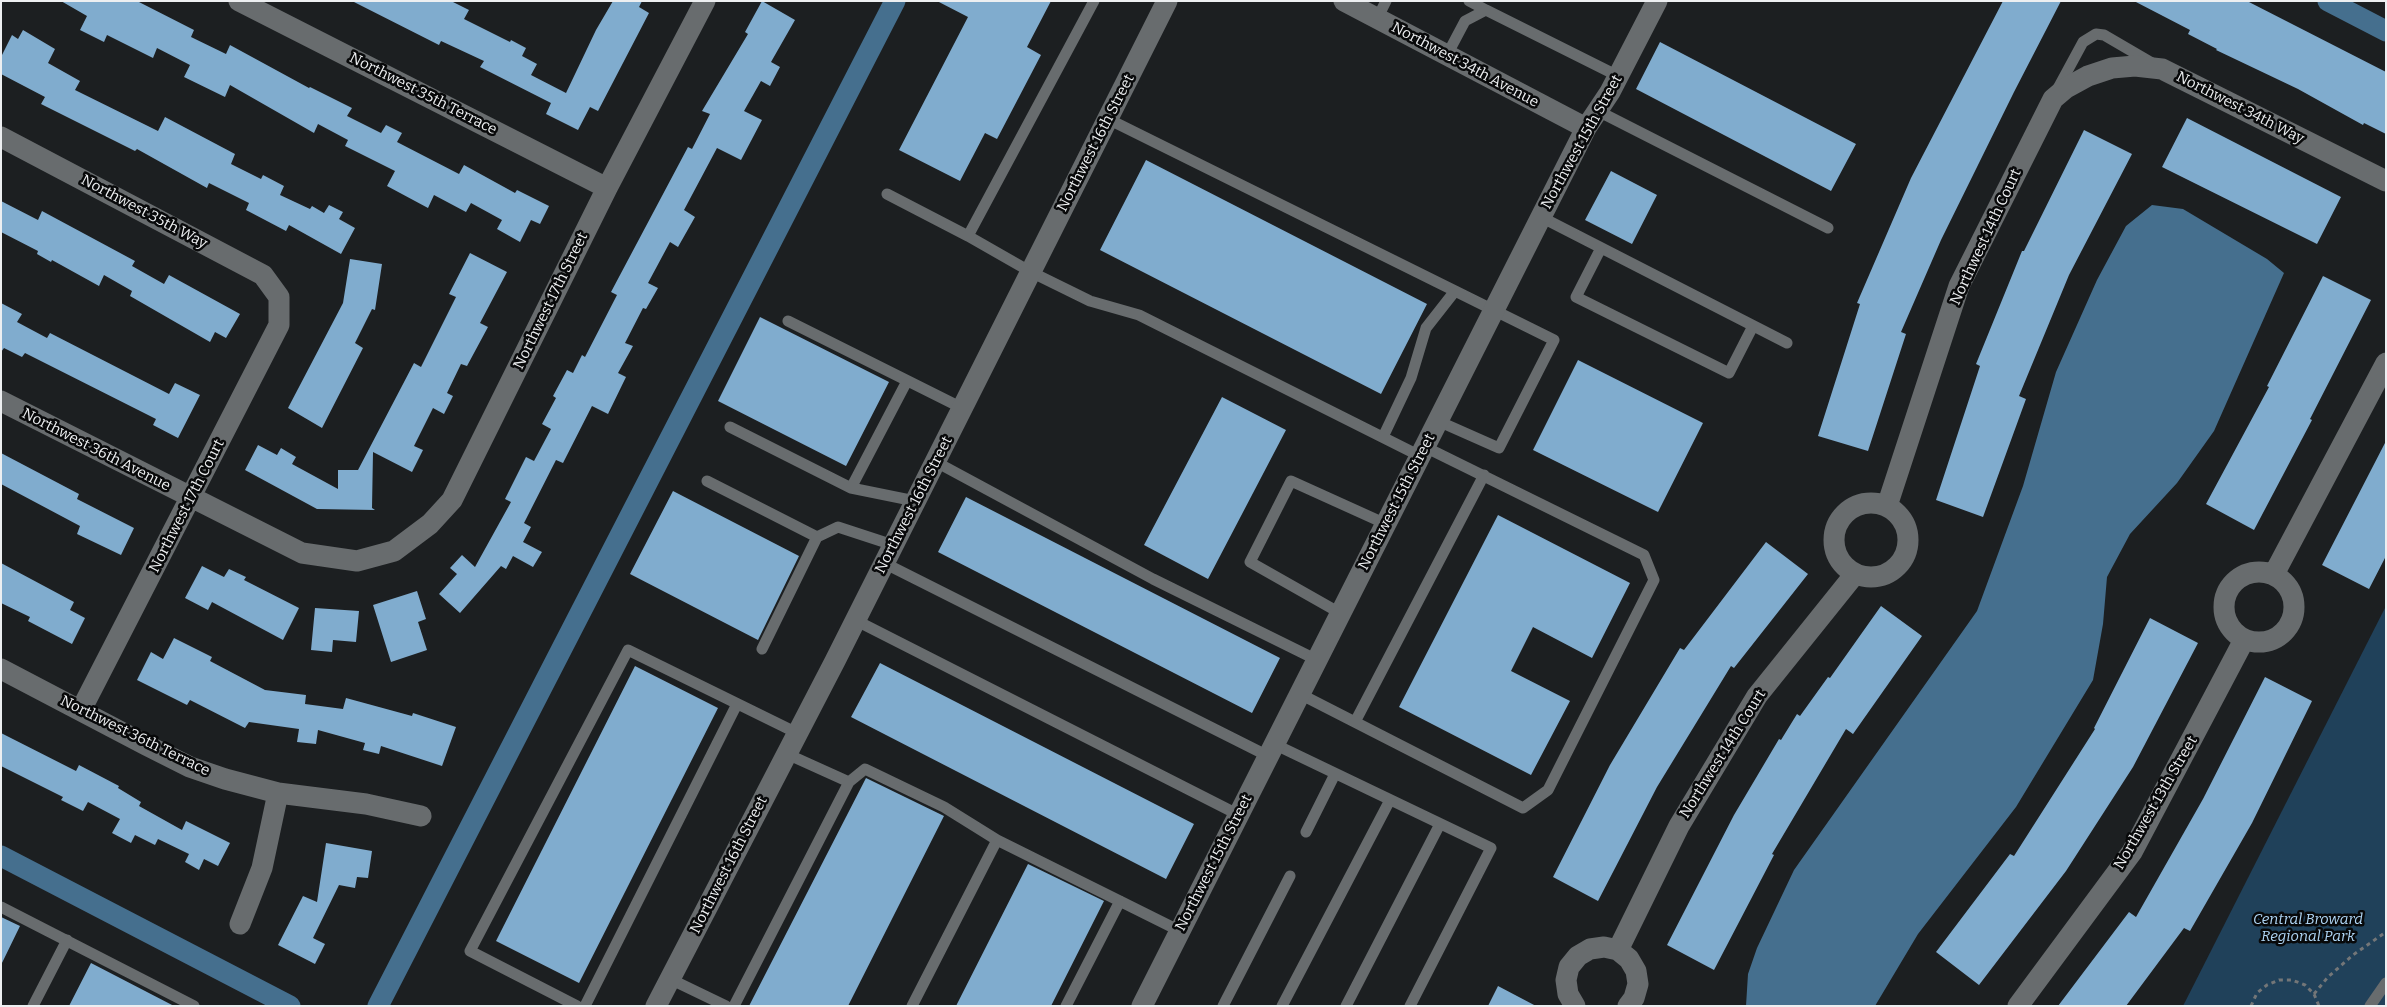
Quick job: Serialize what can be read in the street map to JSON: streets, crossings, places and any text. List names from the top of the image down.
{
  "streets": {
    "street": [
      "Northwest 34th Avenue",
      "Northwest 35th Terrace",
      "Northwest 34th Way",
      "Northwest 15th Street",
      "Northwest 16th Street",
      "Northwest 35th Way",
      "Northwest 14th Court",
      "Northwest 17th Street",
      "Northwest 36th Avenue",
      "Northwest 17th Court",
      "Northwest 36th Terrace",
      "Northwest 13th Street"
    ]
  },
  "crossings": [
    ["Northwest 34th Avenue", "Northwest 15th Street"],
    ["Northwest 35th Terrace", "Northwest 17th Street"],
    ["Northwest 34th Way", "Northwest 14th Court"],
    ["Northwest 35th Way", "Northwest 17th Court"],
    ["Northwest 17th Street", "Northwest 36th Avenue"],
    ["Northwest 36th Avenue", "Northwest 17th Court"],
    ["Northwest 17th Court", "Northwest 36th Terrace"]
  ],
  "parks": ["Central Broward Regional Park"]
}
